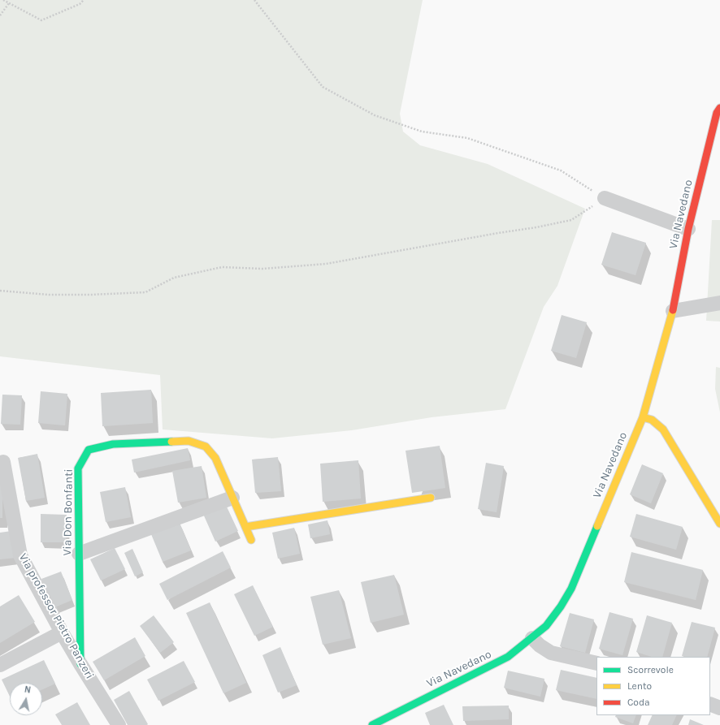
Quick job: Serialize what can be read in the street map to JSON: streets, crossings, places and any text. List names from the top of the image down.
{
  "streets": {
    "street": ["Via Navedano", "Via Don Bonfanti", "Via professor Pietro Panzeri"]
  },
  "crossings": [
    ["Via Don Bonfanti", "Via professor Pietro Panzeri"]
  ],
  "legend": ["Scorrevole", "Lento", "Coda"],
  "north": "top"
}
